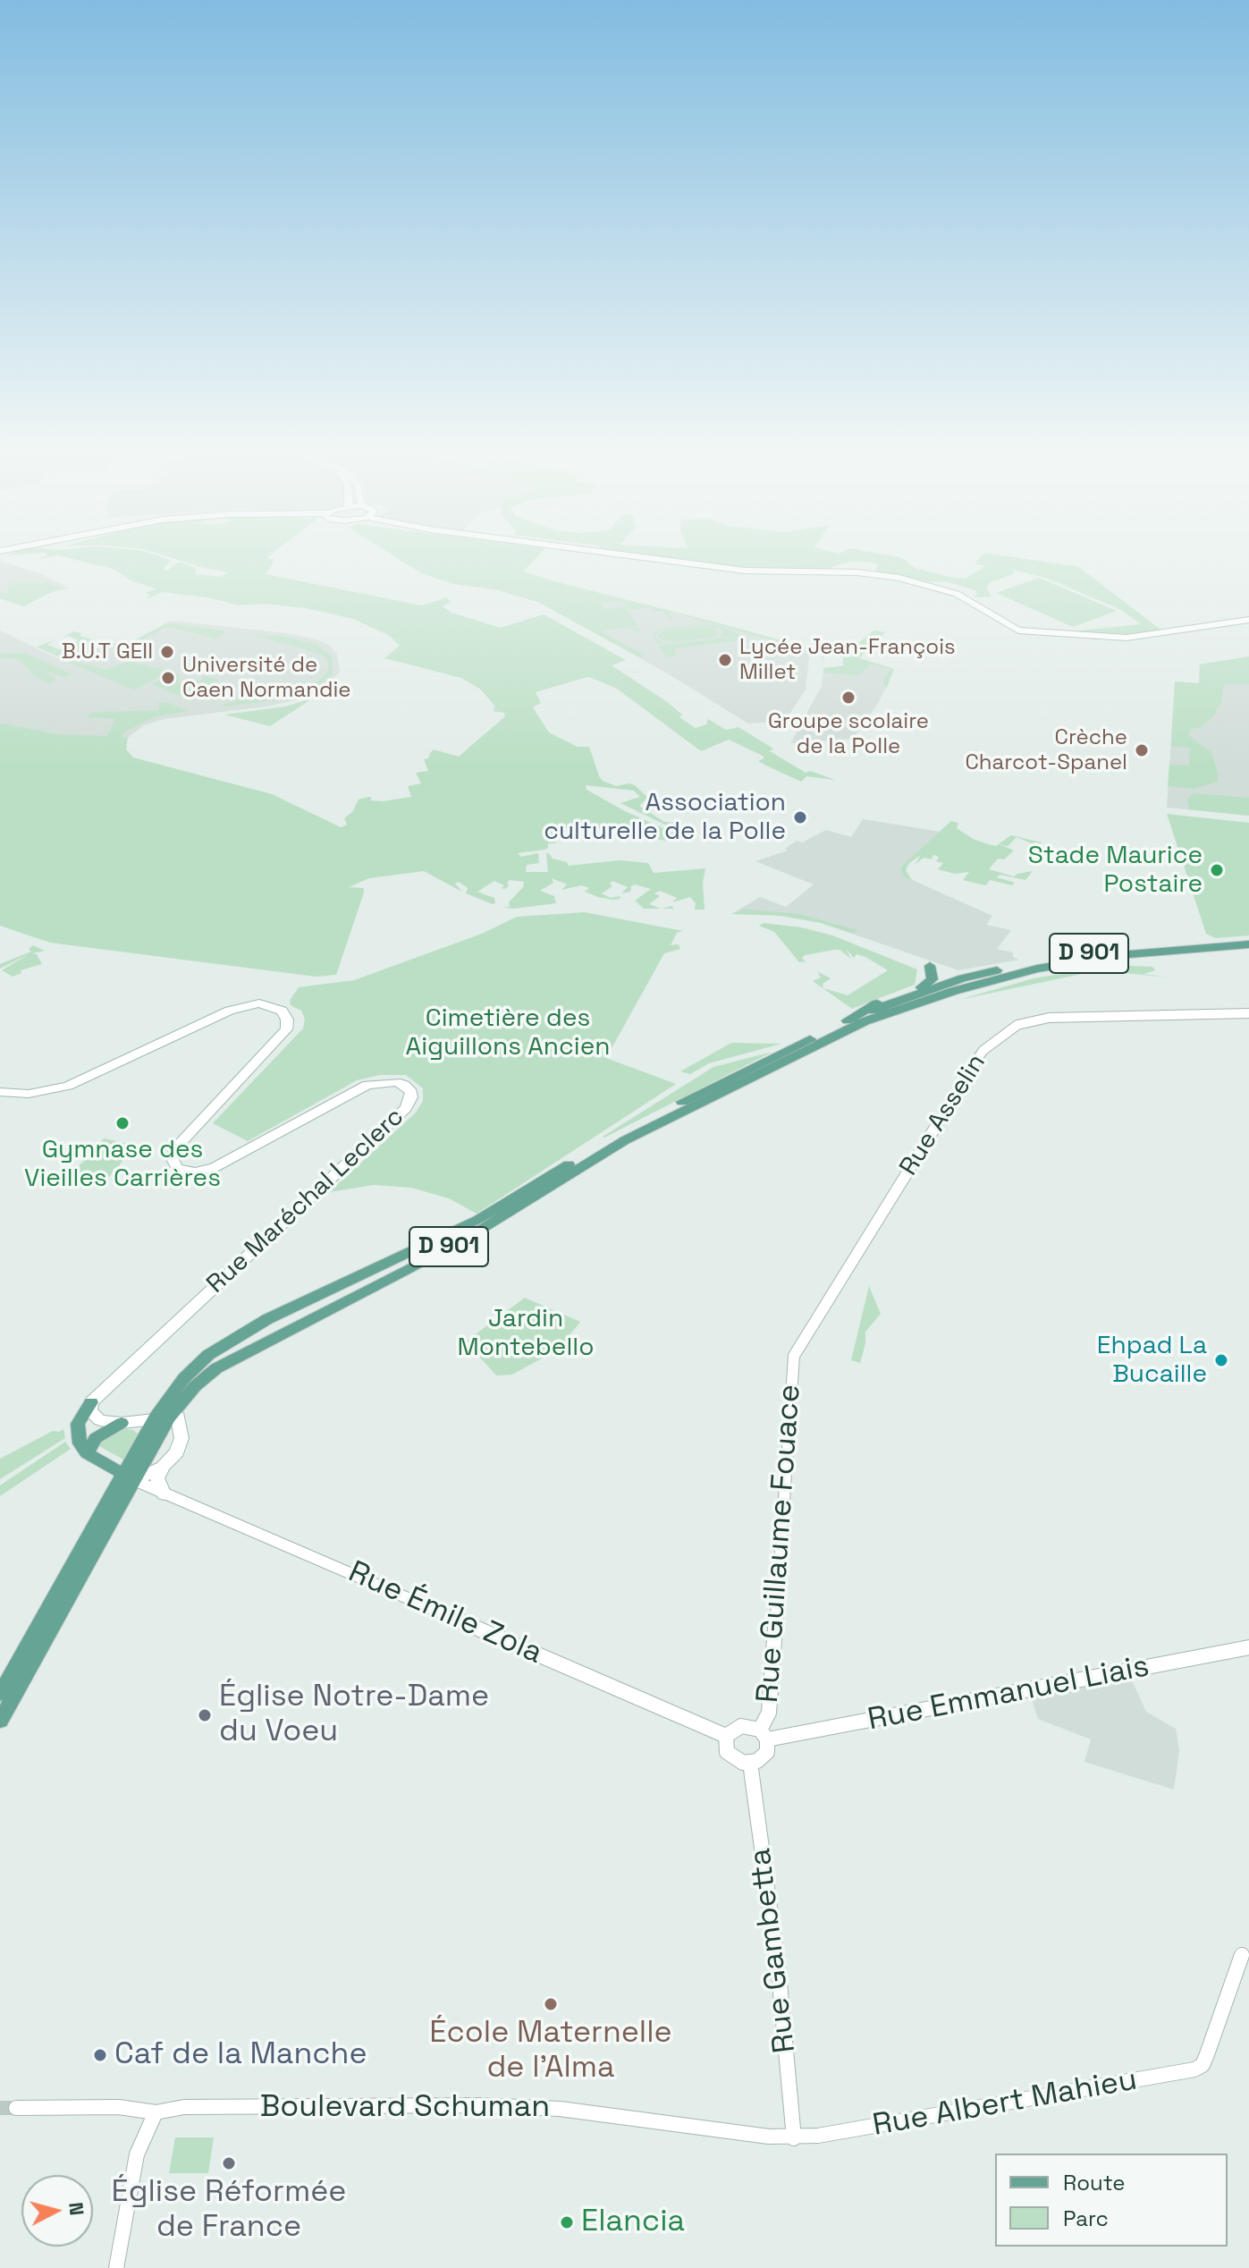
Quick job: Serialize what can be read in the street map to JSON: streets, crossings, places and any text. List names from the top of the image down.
{
  "streets": {
    "main road": ["D 901", "Rue Maréchal Leclerc"],
    "street": [
      "Rue Asselin",
      "Rue Guillaume Fouace",
      "Rue Émile Zola",
      "Rue Emmanuel Liais",
      "Rue Gambetta",
      "Rue Albert Mahieu",
      "Boulevard Schuman"
    ]
  },
  "crossings": [
    ["D 901", "Rue Émile Zola"],
    ["Rue Asselin", "Rue Guillaume Fouace"],
    ["Rue Guillaume Fouace", "Rue Émile Zola"],
    ["Rue Guillaume Fouace", "Rue Emmanuel Liais"],
    ["Rue Guillaume Fouace", "Rue Gambetta"],
    ["Rue Émile Zola", "Rue Emmanuel Liais"],
    ["Rue Émile Zola", "Rue Gambetta"],
    ["Rue Emmanuel Liais", "Rue Gambetta"],
    ["Rue Gambetta", "Rue Albert Mahieu"],
    ["Rue Gambetta", "Boulevard Schuman"],
    ["Rue Albert Mahieu", "Boulevard Schuman"]
  ],
  "parks": ["Cimetière des Aiguillons Ancien", "Jardin Montebello"],
  "places": [
    "B.U.T GEII",
    "Lycée Jean-François Millet",
    "Université de Caen Normandie",
    "Groupe scolaire de la Polle",
    "Crèche Charcot-Spanel",
    "Association culturelle de la Polle",
    "Stade Maurice Postaire",
    "Gymnase des Vieilles Carrières",
    "Ehpad La Bucaille",
    "Église Notre-Dame du Voeu",
    "École Maternelle de l'Alma",
    "Caf de la Manche",
    "Église Réformée de France",
    "Elancia"
  ],
  "legend": ["Route", "Parc"],
  "north": "right"
}
